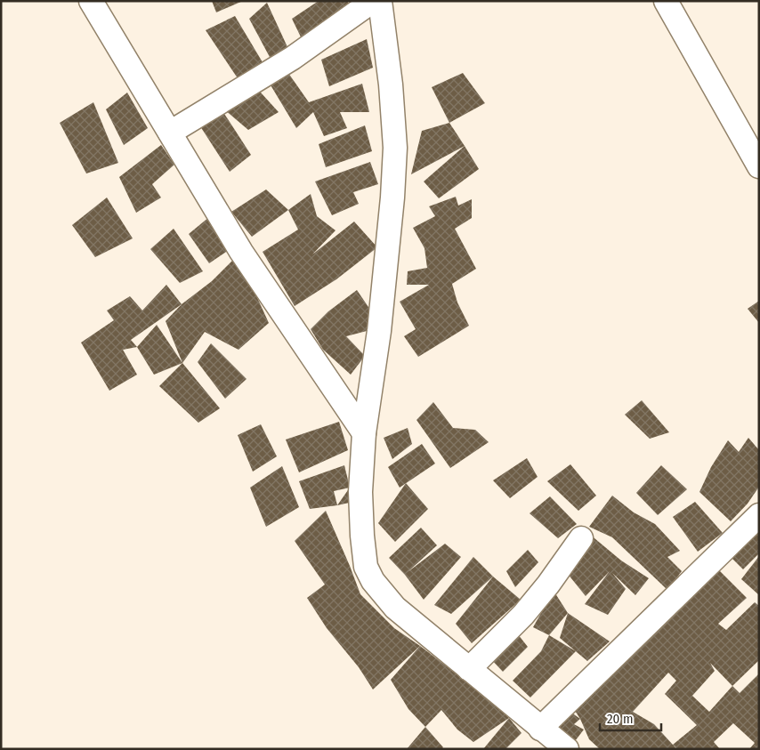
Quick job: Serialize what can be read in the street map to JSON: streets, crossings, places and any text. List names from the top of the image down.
{
  "scale_bar": "20 m"
}
